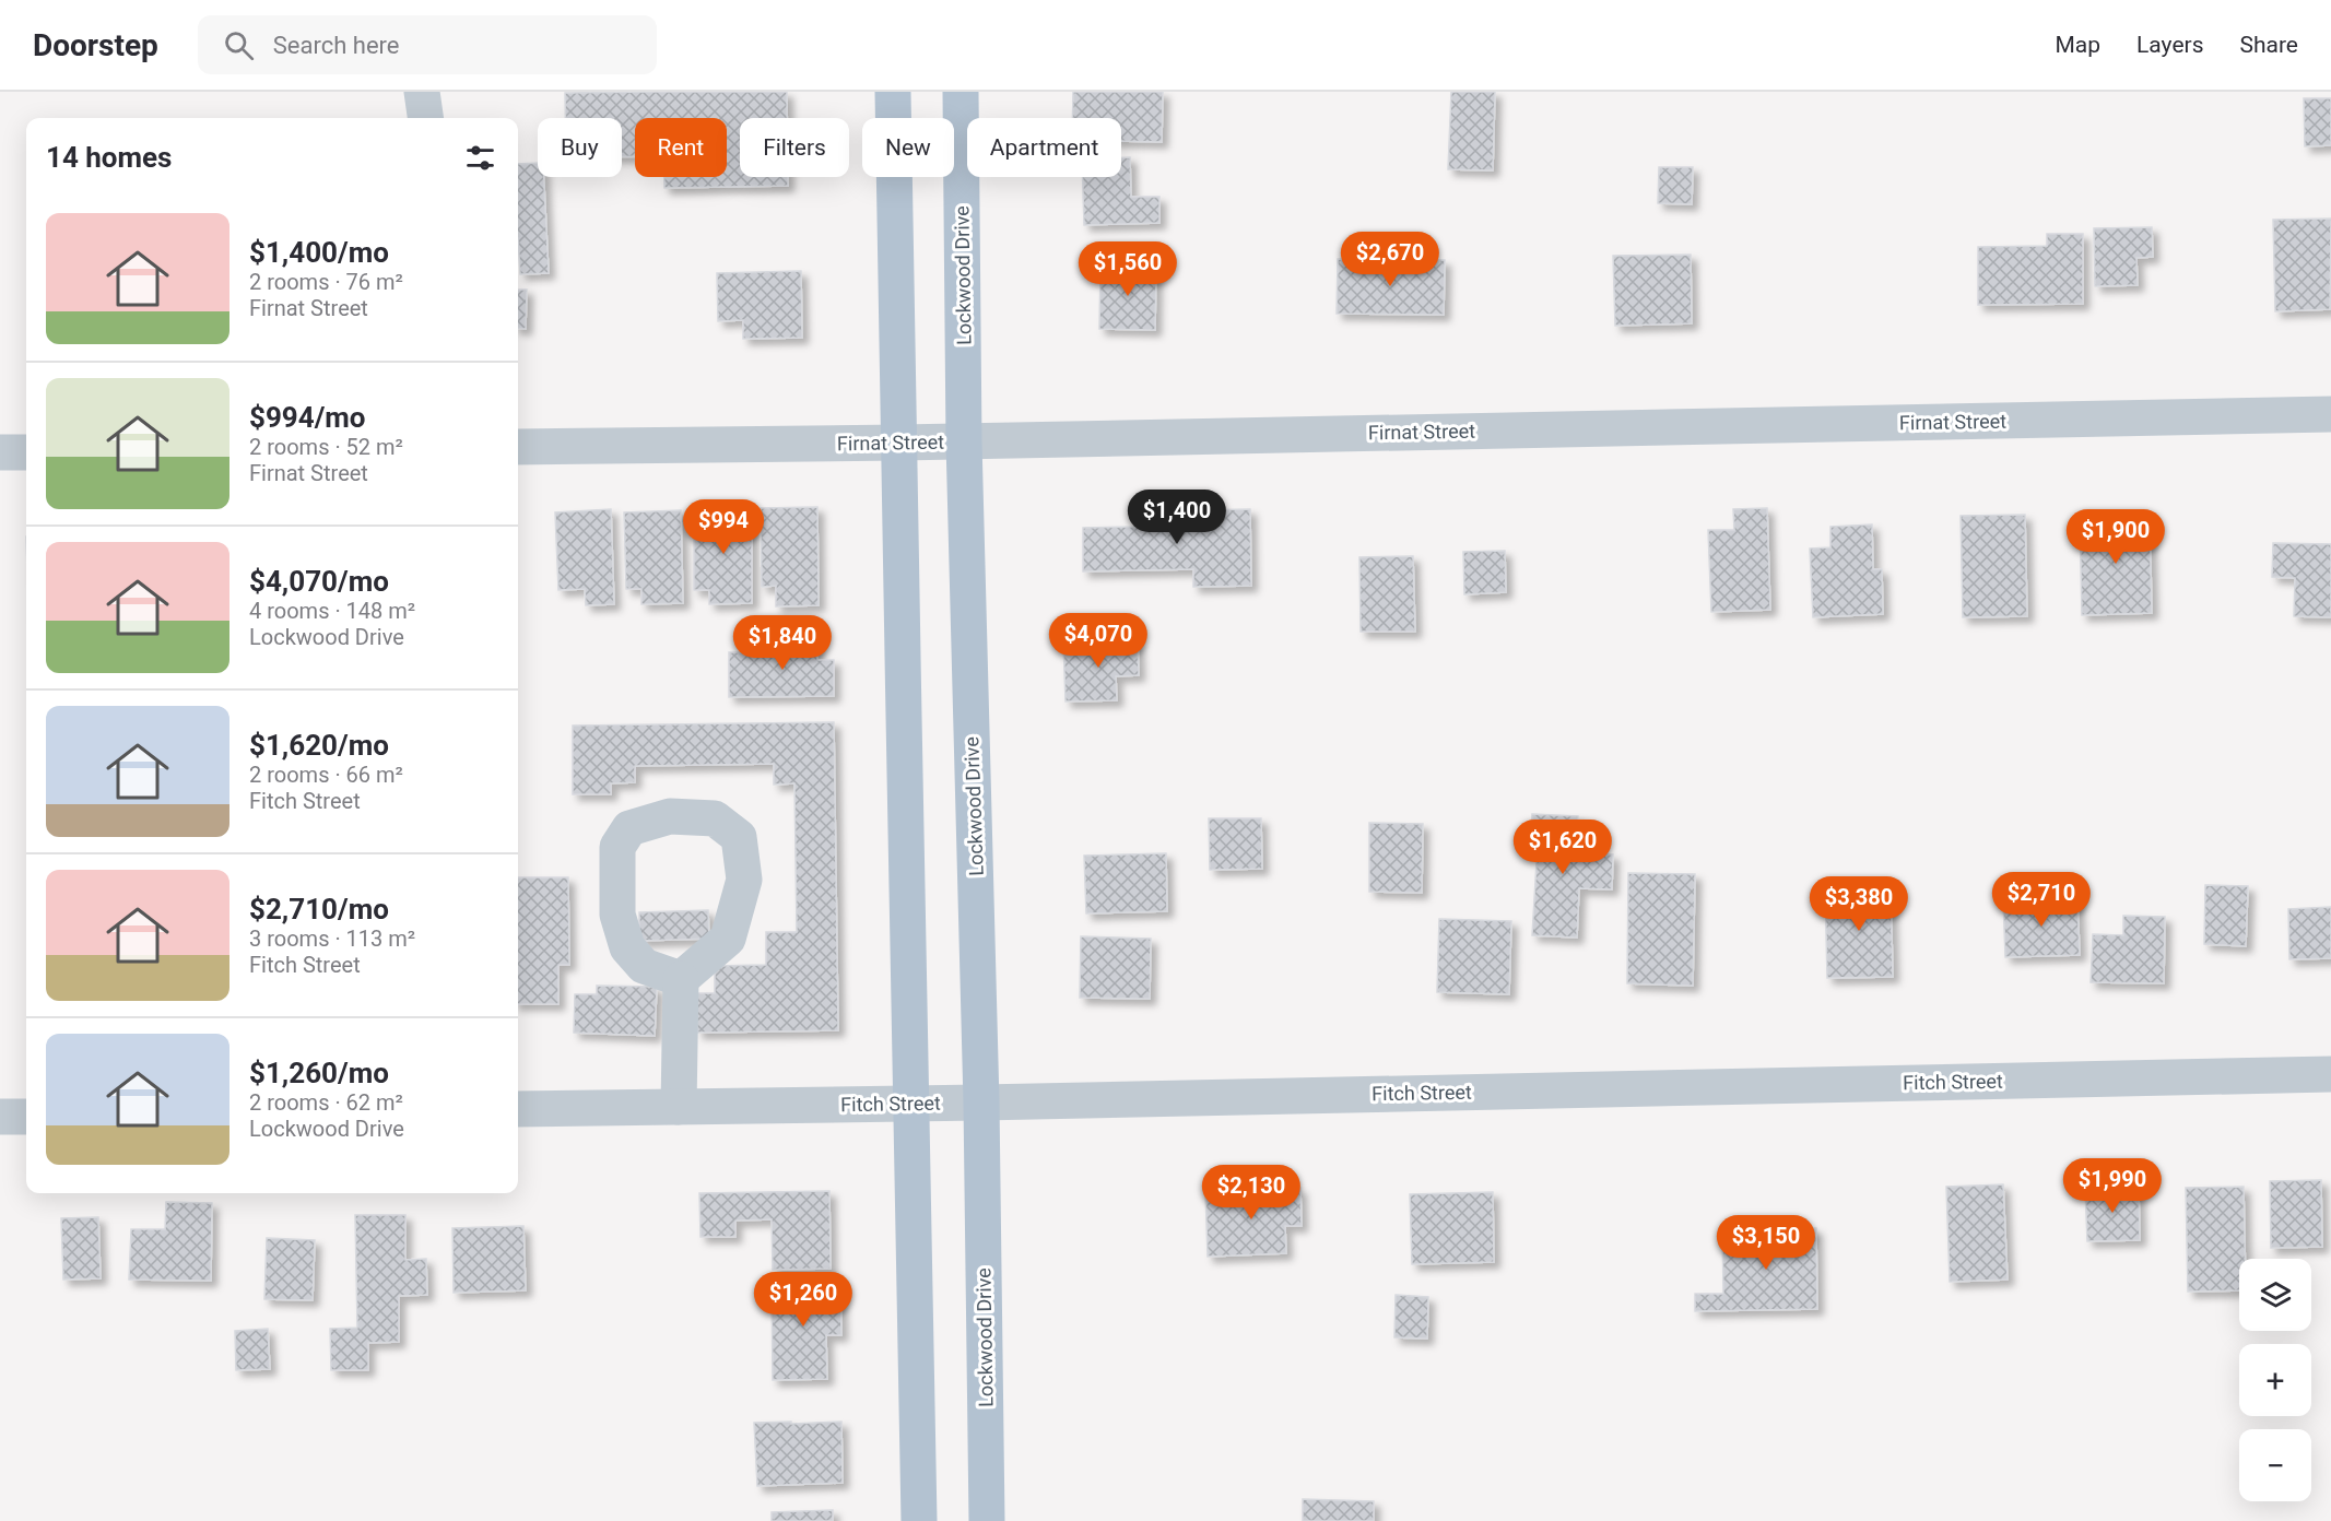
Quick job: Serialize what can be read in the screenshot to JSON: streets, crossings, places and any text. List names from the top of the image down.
{
  "streets": {
    "main road": ["Lockwood Drive"],
    "street": ["Firnat Street", "Fitch Street"]
  },
  "crossings": [
    ["Lockwood Drive", "Firnat Street"],
    ["Lockwood Drive", "Fitch Street"]
  ],
  "page": {
    "header": "Doorstep",
    "search": "Search here",
    "nav": ["Map", "Layers", "Share"],
    "chip": [
      "Buy",
      "Rent",
      "Filters",
      "New",
      "Apartment"
    ],
    "heading": "14 homes",
    "list": [
      {
        "name": "$1,400/mo",
        "note": "2 rooms · 76 m² · Firnat Street"
      },
      {
        "name": "$994/mo",
        "note": "2 rooms · 52 m² · Firnat Street"
      },
      {
        "name": "$4,070/mo",
        "note": "4 rooms · 148 m² · Lockwood Drive"
      },
      {
        "name": "$1,620/mo",
        "note": "2 rooms · 66 m² · Fitch Street"
      },
      {
        "name": "$2,710/mo",
        "note": "3 rooms · 113 m² · Fitch Street"
      },
      {
        "name": "$1,260/mo",
        "note": "2 rooms · 62 m² · Lockwood Drive"
      }
    ],
    "price": [
      "$2,670",
      "$1,560",
      "$1,400",
      "$994",
      "$1,900",
      "$4,070",
      "$1,840",
      "$1,620",
      "$2,710",
      "$3,380",
      "$1,990",
      "$2,130",
      "$3,150",
      "$1,260"
    ],
    "map_buttons": ["+", "−"]
  }
}
